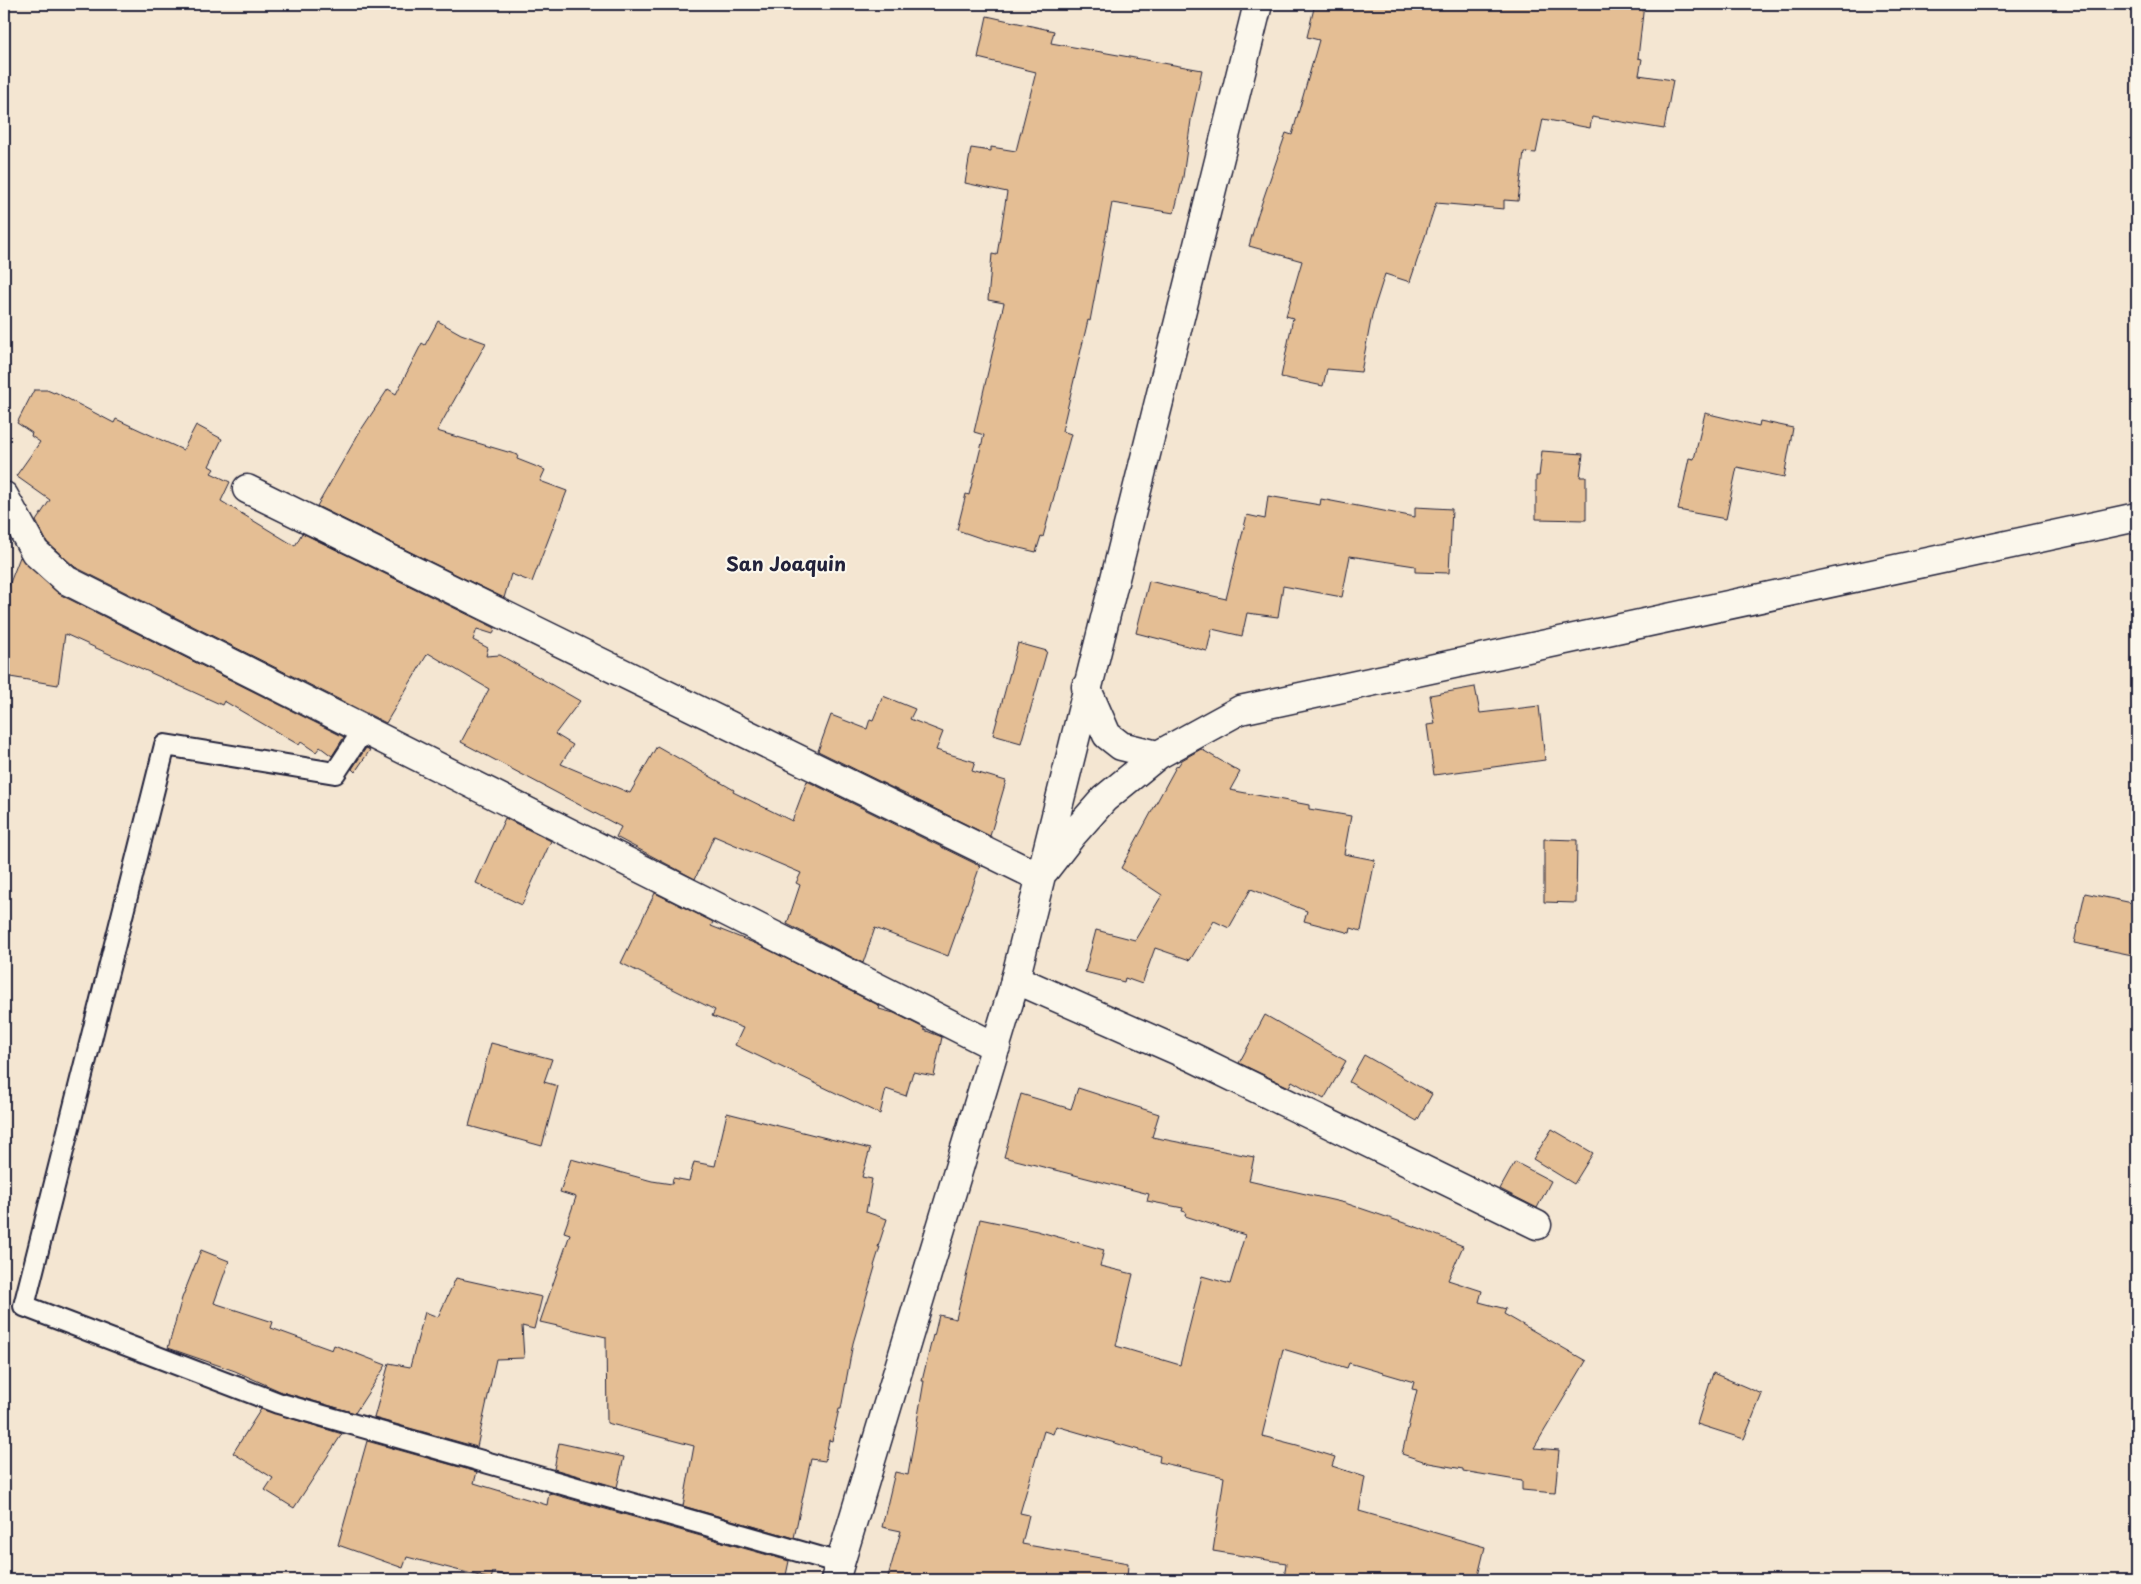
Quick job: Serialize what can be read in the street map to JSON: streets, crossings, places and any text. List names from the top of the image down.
{
  "districts": ["San Joaquin"]
}
